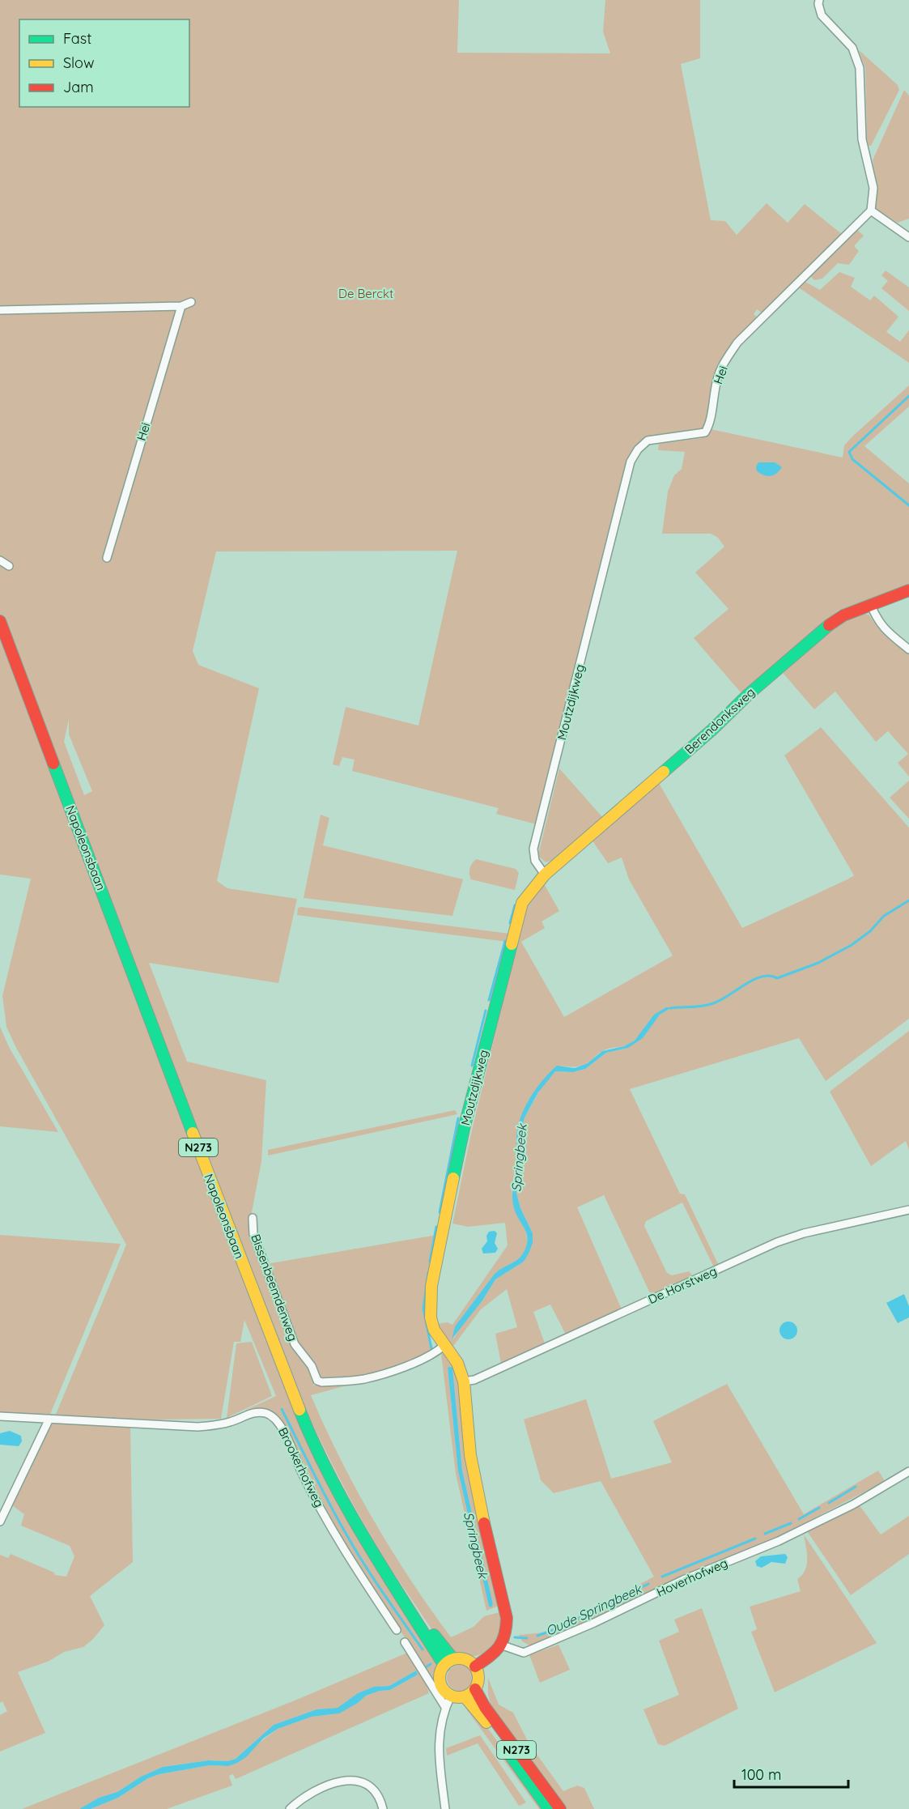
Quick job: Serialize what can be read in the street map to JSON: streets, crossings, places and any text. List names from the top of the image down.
{
  "streets": {
    "main road": [
      "Moutzdijkweg",
      "Berendonksweg",
      "Napoleonsbaan",
      "N273"
    ],
    "street": [
      "Hei",
      "De Horstweg",
      "Bissenbeemdenweg",
      "Brookerhofweg",
      "Hoverhofweg"
    ]
  },
  "crossings": [
    ["Hei", "Moutzdijkweg"],
    ["Moutzdijkweg", "Berendonksweg"],
    ["Moutzdijkweg", "De Horstweg"],
    ["Moutzdijkweg", "Bissenbeemdenweg"],
    ["Moutzdijkweg", "Hoverhofweg"],
    ["Napoleonsbaan", "N273"]
  ],
  "water": ["Springbeek", "Oude Springbeek"],
  "parks": ["De Berckt"],
  "legend": ["Fast", "Slow", "Jam"],
  "scale_bar": "100 m"
}
